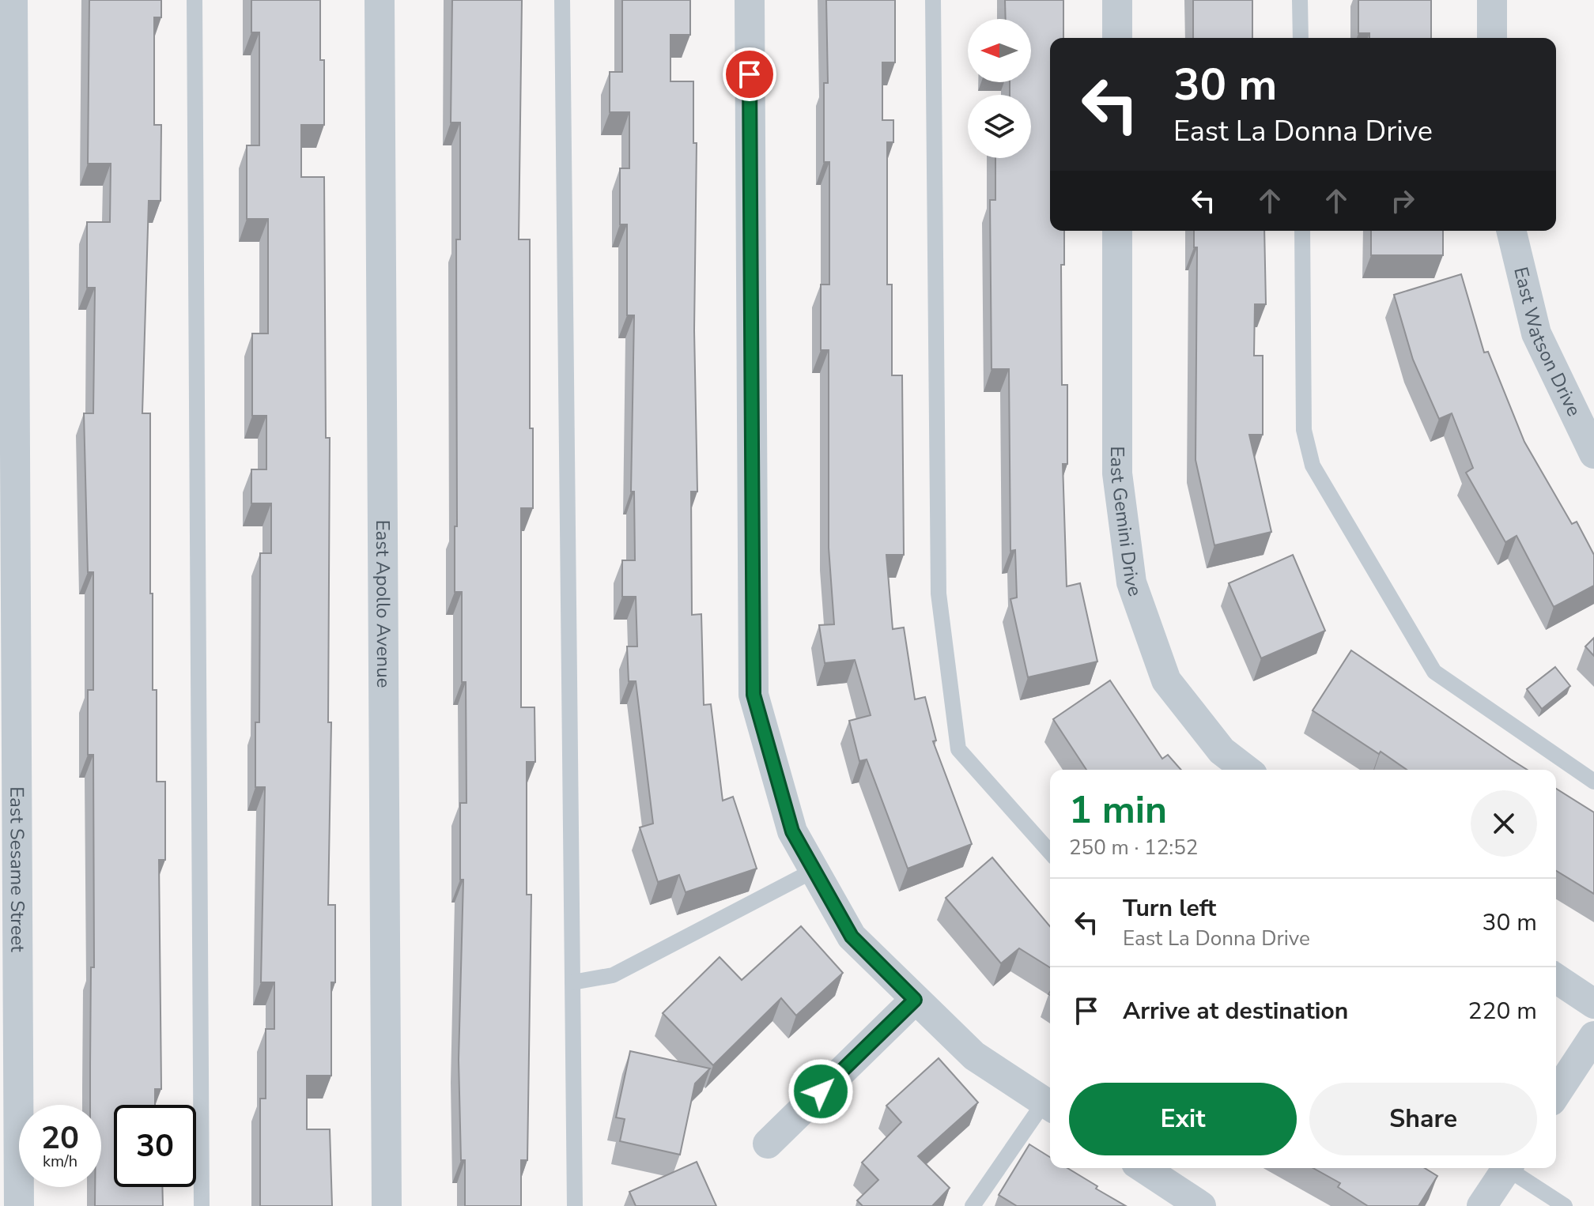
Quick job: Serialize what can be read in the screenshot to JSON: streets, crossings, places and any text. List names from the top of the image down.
{
  "streets": {
    "street": [
      "East Watson Drive",
      "East Gemini Drive",
      "East Apollo Avenue",
      "East Sesame Street"
    ]
  },
  "north": "left",
  "page": {
    "turn": ["30 m", "East La Donna Drive"],
    "heading": ["1 min", "250 m · 12:52"],
    "list": [
      {
        "name": "Turn left",
        "note": "East La Donna Drive",
        "value": "30 m"
      },
      {
        "name": "Arrive at destination",
        "value": "220 m"
      }
    ],
    "buttons": ["Exit", "Share"],
    "speed": "20 km/h",
    "limit": "30"
  }
}
